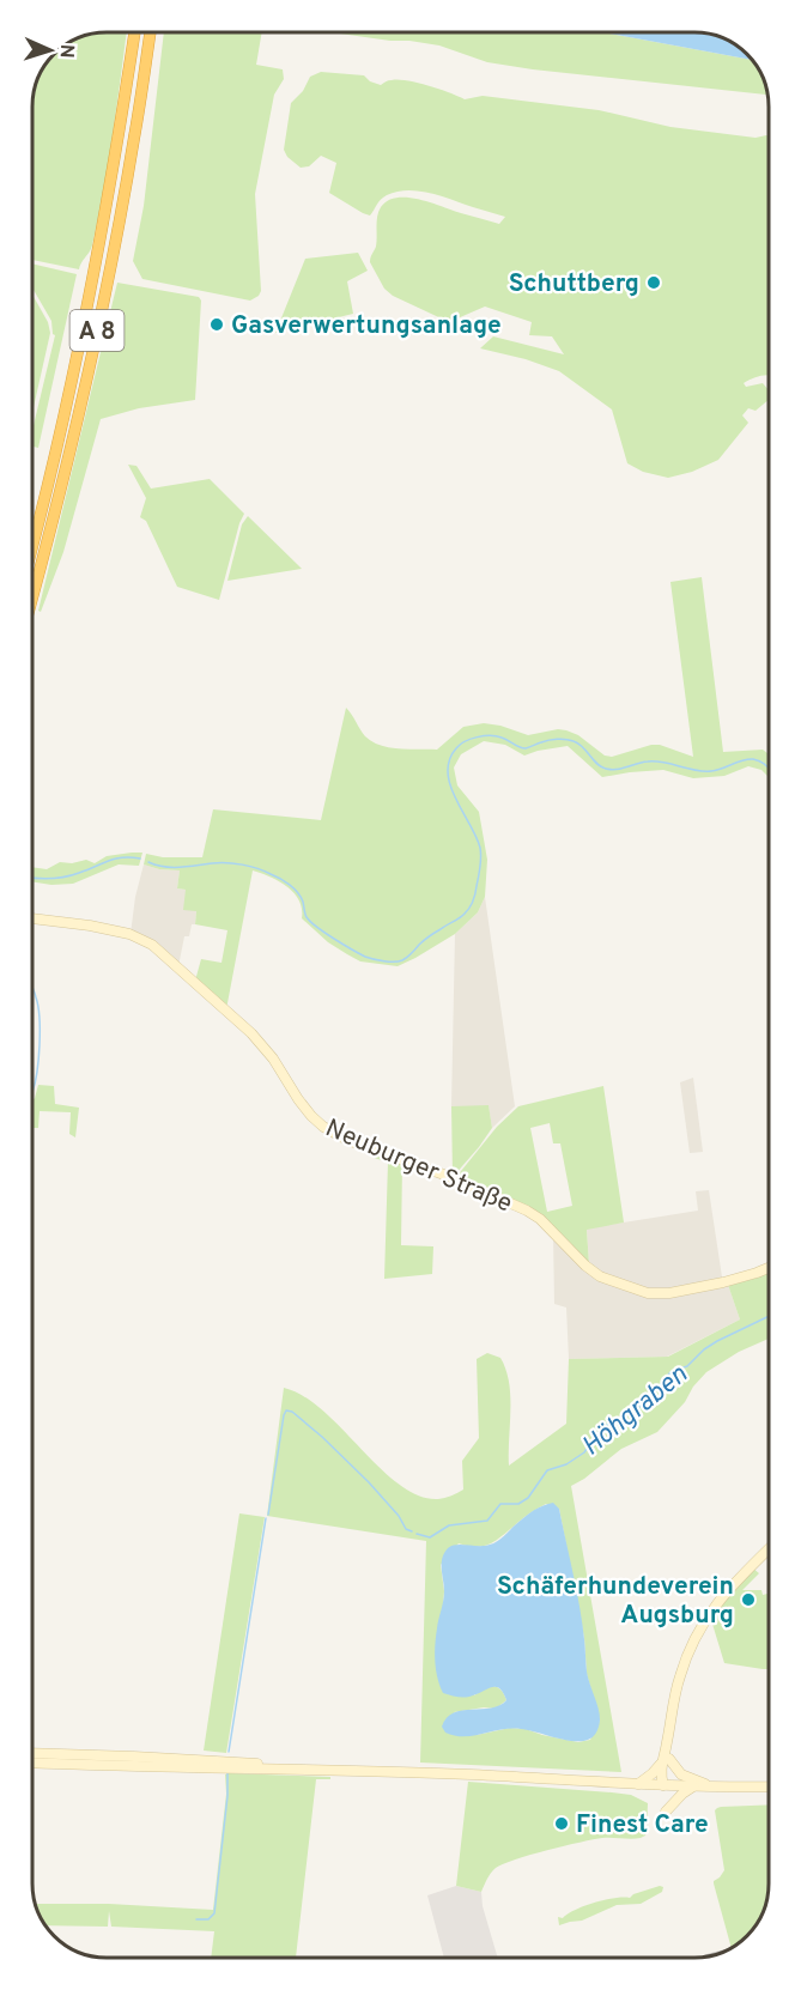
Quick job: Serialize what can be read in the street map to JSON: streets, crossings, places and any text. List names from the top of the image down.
{
  "streets": {
    "highway": ["A 8"],
    "main road": ["Neuburger Straße"]
  },
  "water": ["Höhgraben"],
  "places": [
    "Schuttberg",
    "Gasverwertungsanlage",
    "Schäferhundeverein Augsburg",
    "Finest Care"
  ],
  "north": "right"
}
